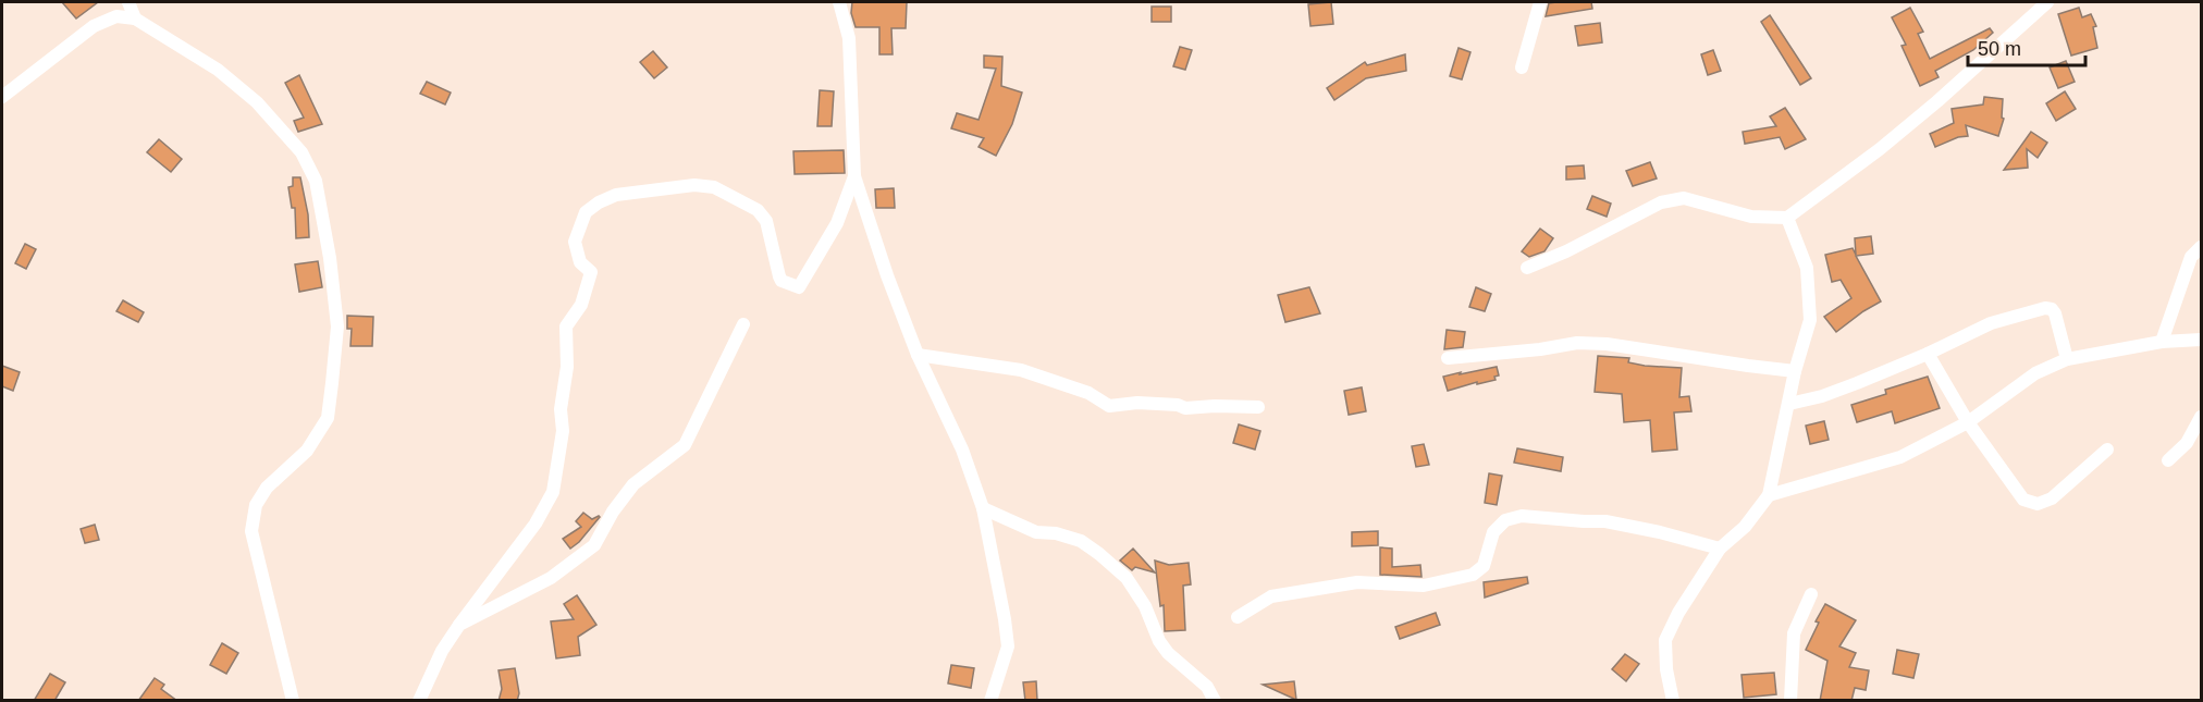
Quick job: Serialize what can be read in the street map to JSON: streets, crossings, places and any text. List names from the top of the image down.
{
  "scale_bar": "50 m"
}
